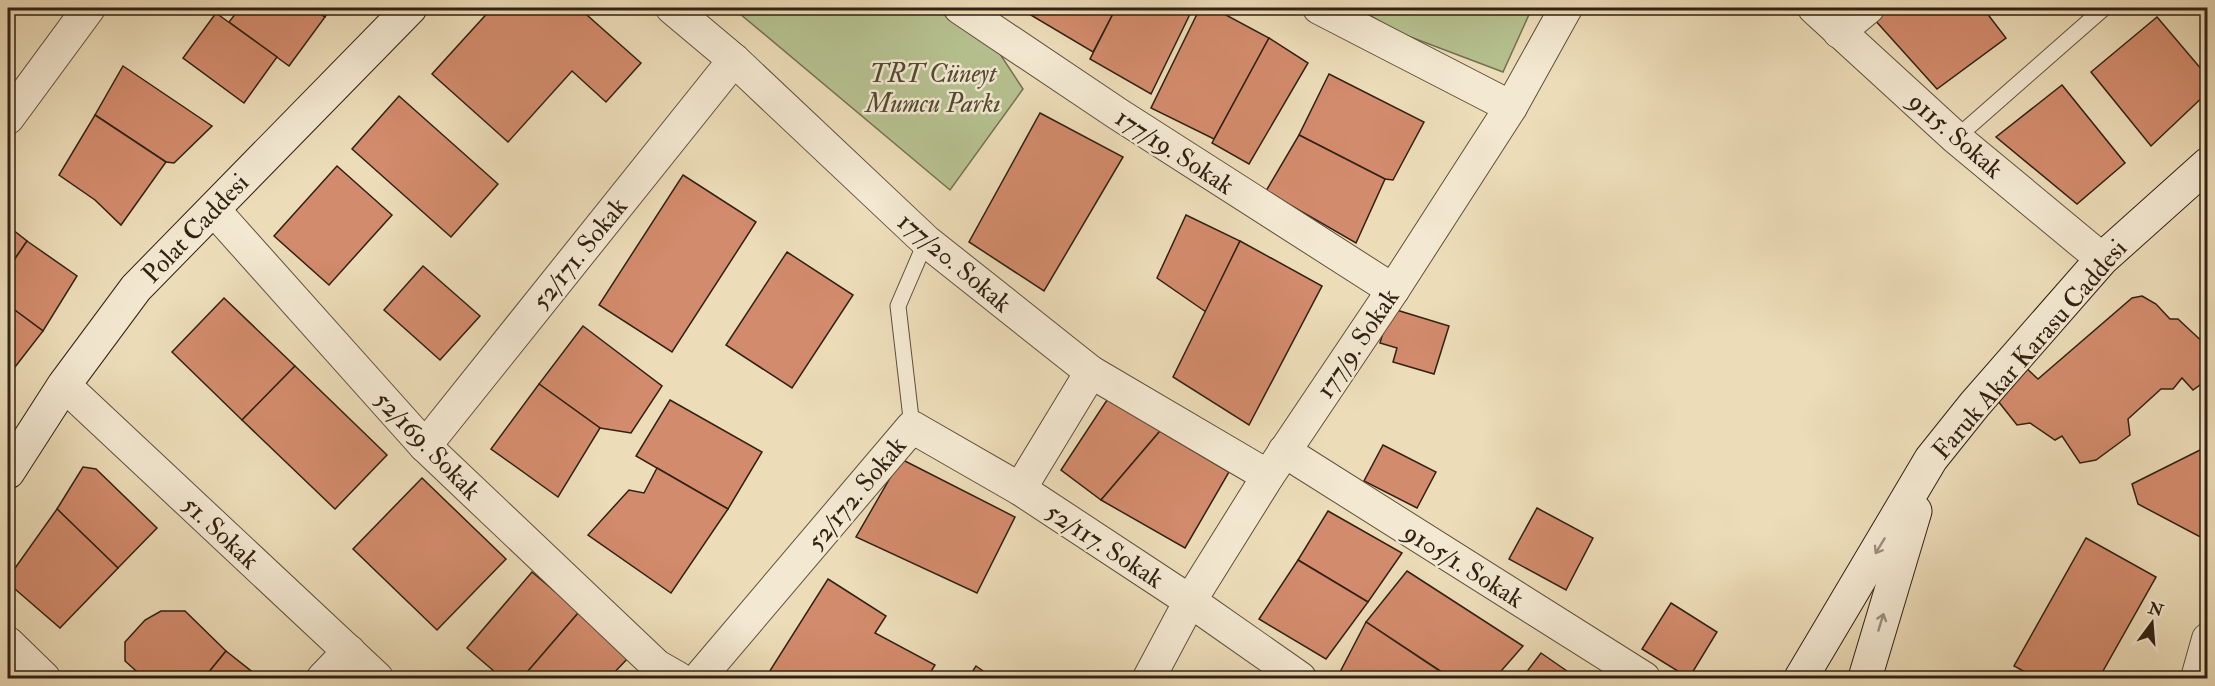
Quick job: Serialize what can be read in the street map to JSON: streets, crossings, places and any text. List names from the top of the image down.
{
  "streets": {
    "main road": ["Polat Caddesi", "Faruk Akar Karasu Caddesi"],
    "street": [
      "9115. Sokak",
      "177/19. Sokak",
      "52/171. Sokak",
      "177/20. Sokak",
      "177/9. Sokak",
      "52/169. Sokak",
      "52/172. Sokak",
      "51. Sokak",
      "52/117. Sokak",
      "9105/1. Sokak"
    ]
  },
  "crossings": [
    ["9115. Sokak", "Faruk Akar Karasu Caddesi"],
    ["177/19. Sokak", "177/9. Sokak"],
    ["Polat Caddesi", "52/169. Sokak"],
    ["Polat Caddesi", "51. Sokak"],
    ["52/171. Sokak", "177/20. Sokak"],
    ["52/171. Sokak", "52/169. Sokak"],
    ["177/20. Sokak", "177/9. Sokak"],
    ["177/20. Sokak", "52/172. Sokak"],
    ["177/20. Sokak", "52/117. Sokak"],
    ["177/20. Sokak", "9105/1. Sokak"],
    ["177/9. Sokak", "52/117. Sokak"],
    ["177/9. Sokak", "9105/1. Sokak"],
    ["52/172. Sokak", "52/117. Sokak"]
  ],
  "parks": ["TRT Cüneyt Mumcu Parkı"],
  "north": "top"
}
